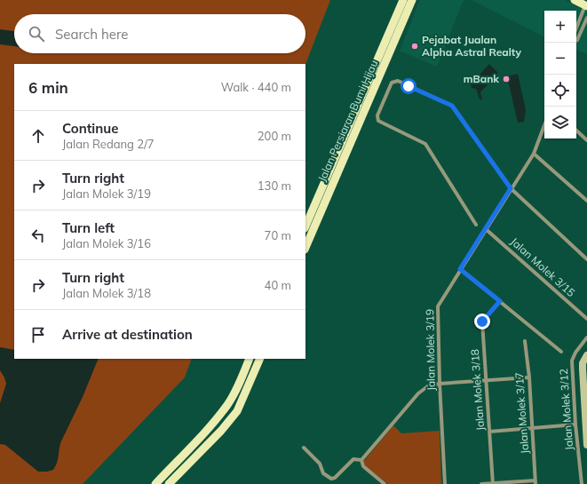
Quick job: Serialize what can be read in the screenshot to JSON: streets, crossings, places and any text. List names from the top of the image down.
{
  "streets": {
    "main road": ["Jalan Persiaran Bumi Hijau"],
    "street": [
      "Jalan Molek 3/15",
      "Jalan Molek 3/19",
      "Jalan Molek 3/18",
      "Jalan Molek 3/12",
      "Jalan Molek 3/17"
    ]
  },
  "crossings": [
    ["Jalan Molek 3/15", "Jalan Molek 3/19"]
  ],
  "places": ["Pejabat Jualan Alpha Astral Realty", "mBank"],
  "page": {
    "map_buttons": ["+", "−"],
    "search": "Search here",
    "heading": ["6 min", "Walk · 440 m"],
    "list": [
      ["Continue", "Jalan Redang 2/7", "200 m"],
      ["Turn right", "Jalan Molek 3/19", "130 m"],
      ["Turn left", "Jalan Molek 3/16", "70 m"],
      ["Turn right", "Jalan Molek 3/18", "40 m"],
      "Arrive at destination"
    ]
  }
}
